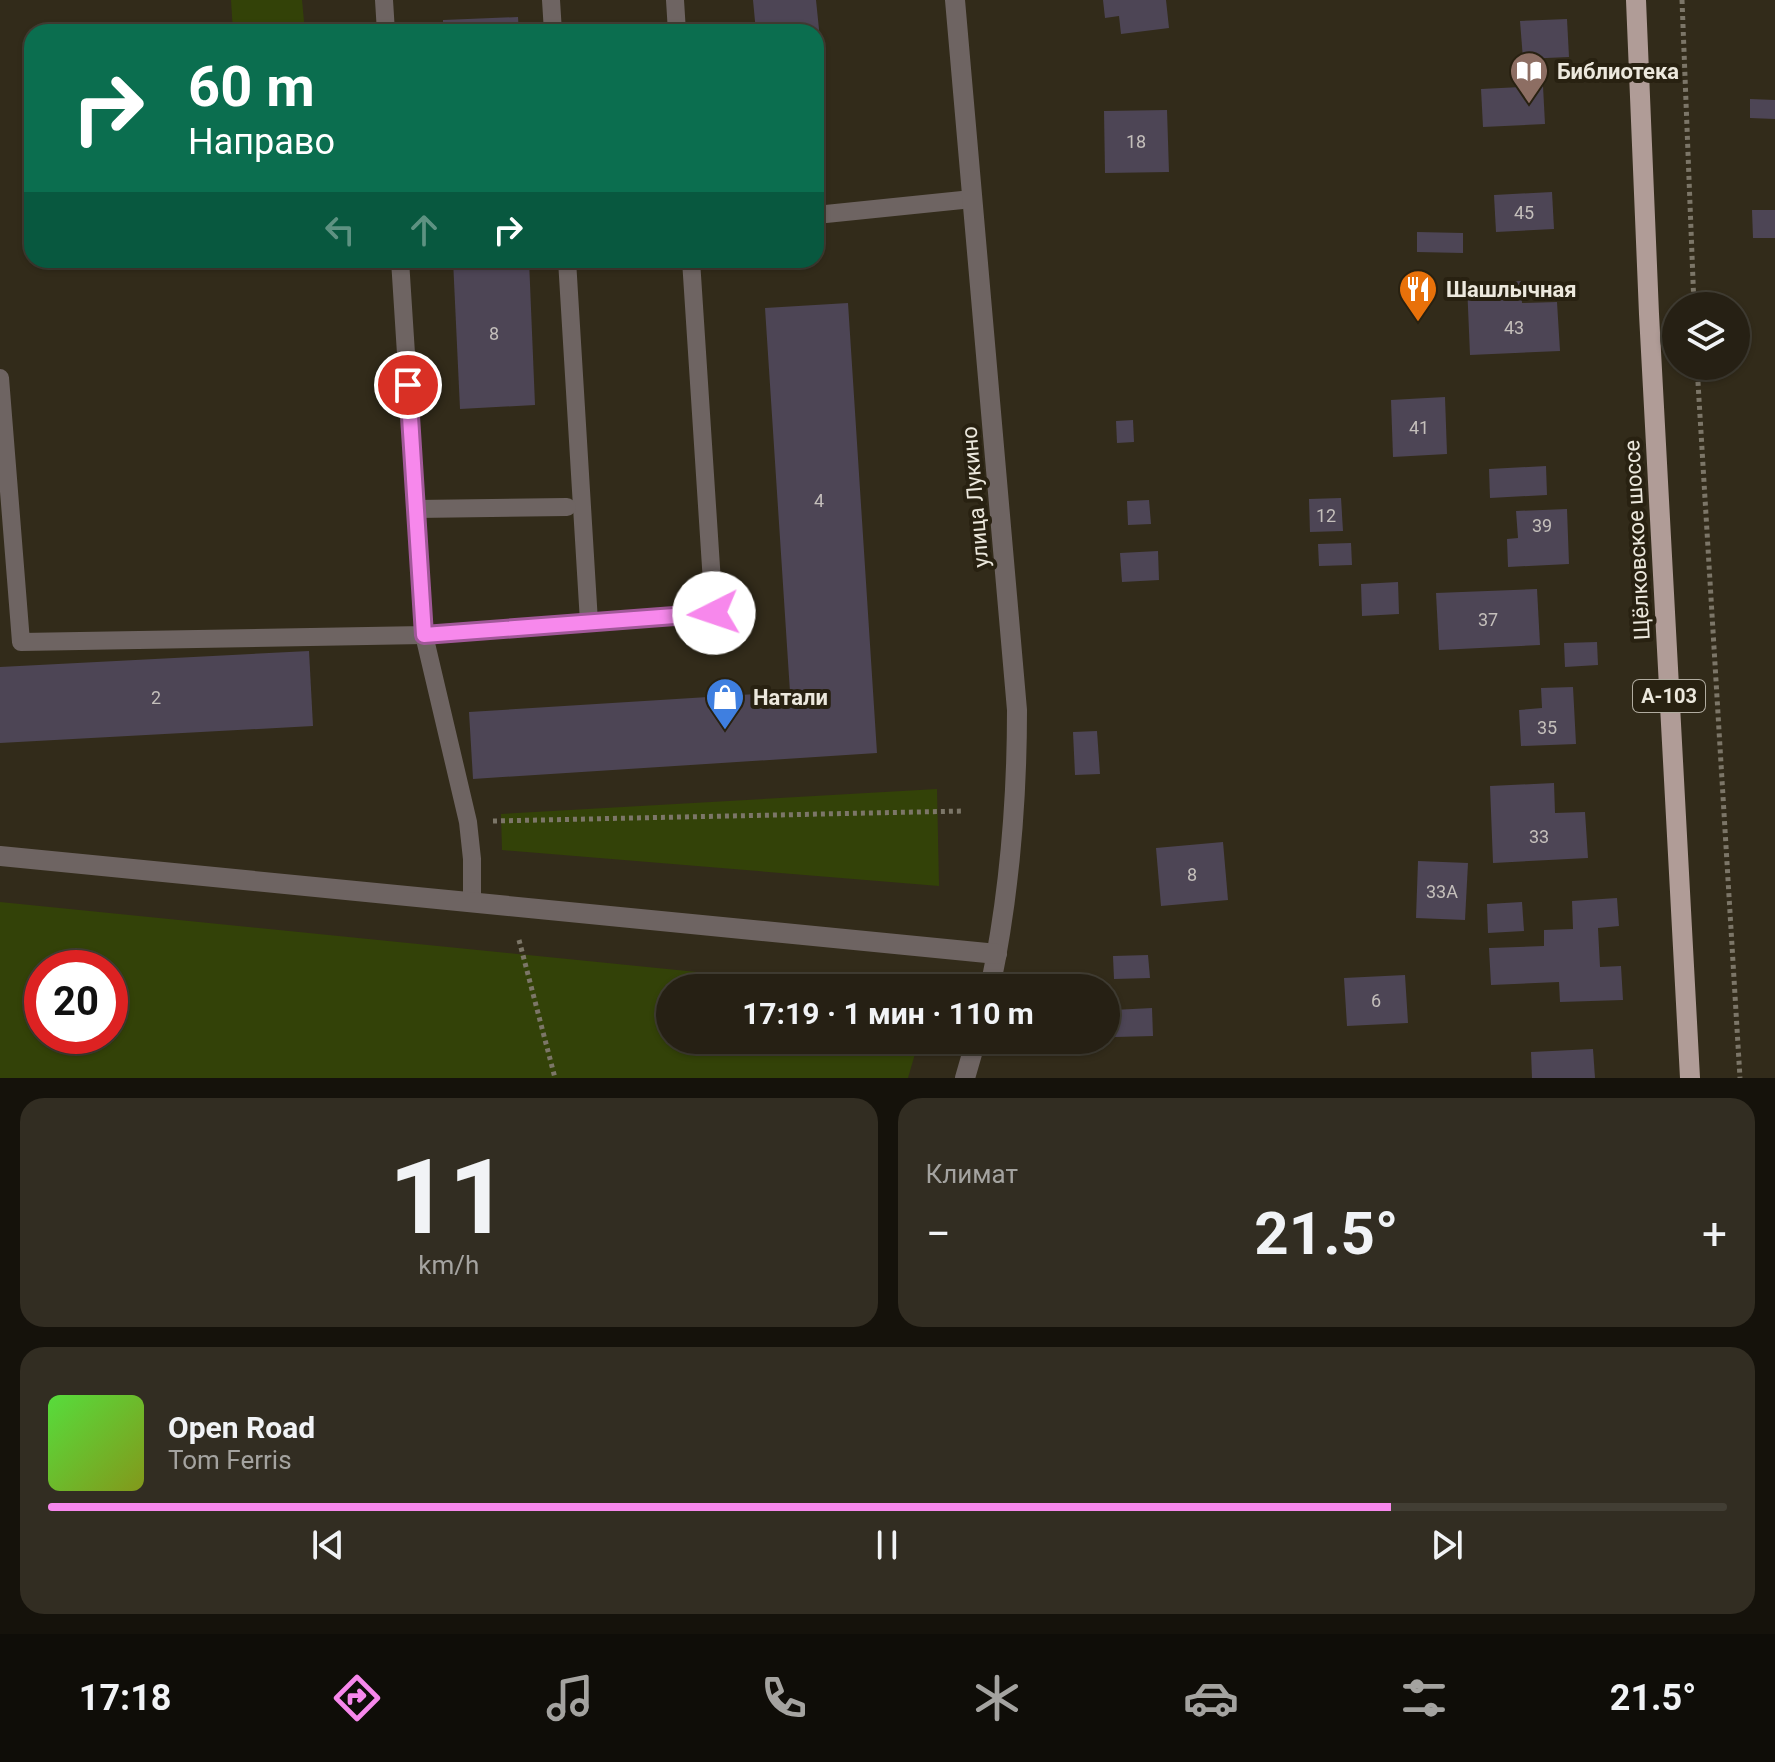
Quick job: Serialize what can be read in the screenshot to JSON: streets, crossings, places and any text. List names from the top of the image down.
{
  "streets": {
    "main road": ["Щёлковское шоссе", "А-103"],
    "street": ["улица Лукино"]
  },
  "places": {
    "library": ["Библиотека"],
    "restaurant": ["Шашлычная"],
    "shop": ["Натали"]
  },
  "house_numbers": [
    "18",
    "45",
    "43",
    "8",
    "41",
    "4",
    "12",
    "39",
    "37",
    "2",
    "35",
    "33",
    "8",
    "33А",
    "6"
  ],
  "page": {
    "turn": ["60 m", "Направо"],
    "limit": "20",
    "trip": "17:19 · 1 мин · 110 m",
    "tile": [
      ["11", "km/h"],
      "Климат"
    ],
    "heat": ["−", "21.5°", "+"],
    "song": ["Open Road", "Tom Ferris"],
    "tabs": ["17:18", "21.5°"]
  }
}
